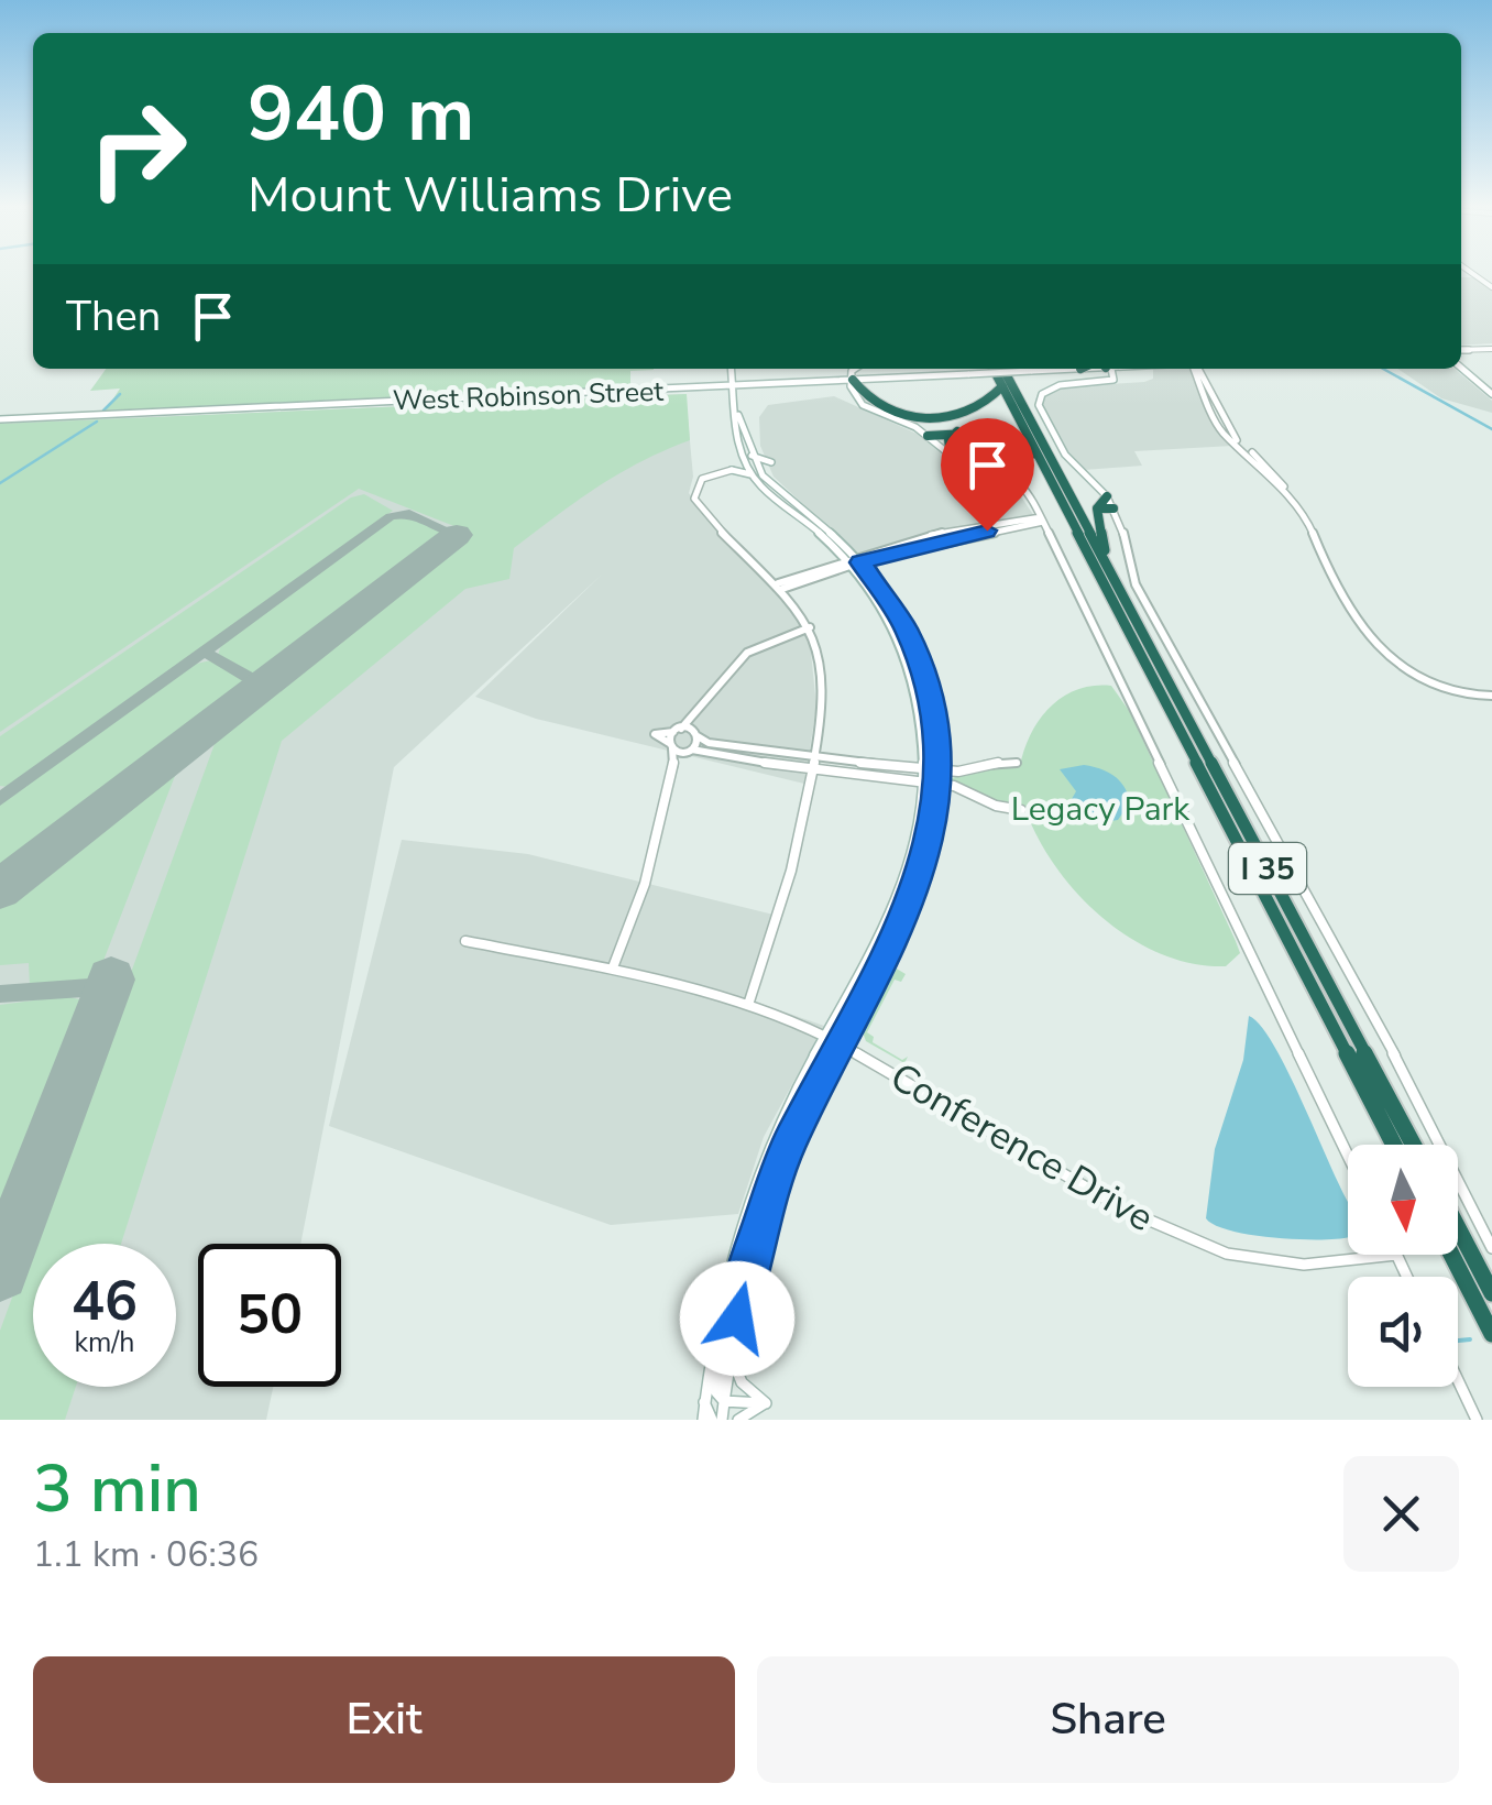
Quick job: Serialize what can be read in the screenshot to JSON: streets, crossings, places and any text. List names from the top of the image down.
{
  "streets": {
    "highway": ["I 35"],
    "street": ["West Robinson Street", "Conference Drive"]
  },
  "parks": ["Legacy Park"],
  "north": "bottom",
  "page": {
    "turn": ["940 m", "Mount Williams Drive"],
    "then": "Then",
    "speed": "46 km/h",
    "limit": "50",
    "heading": ["3 min", "1.1 km · 06:36"],
    "buttons": ["Exit", "Share"]
  }
}
